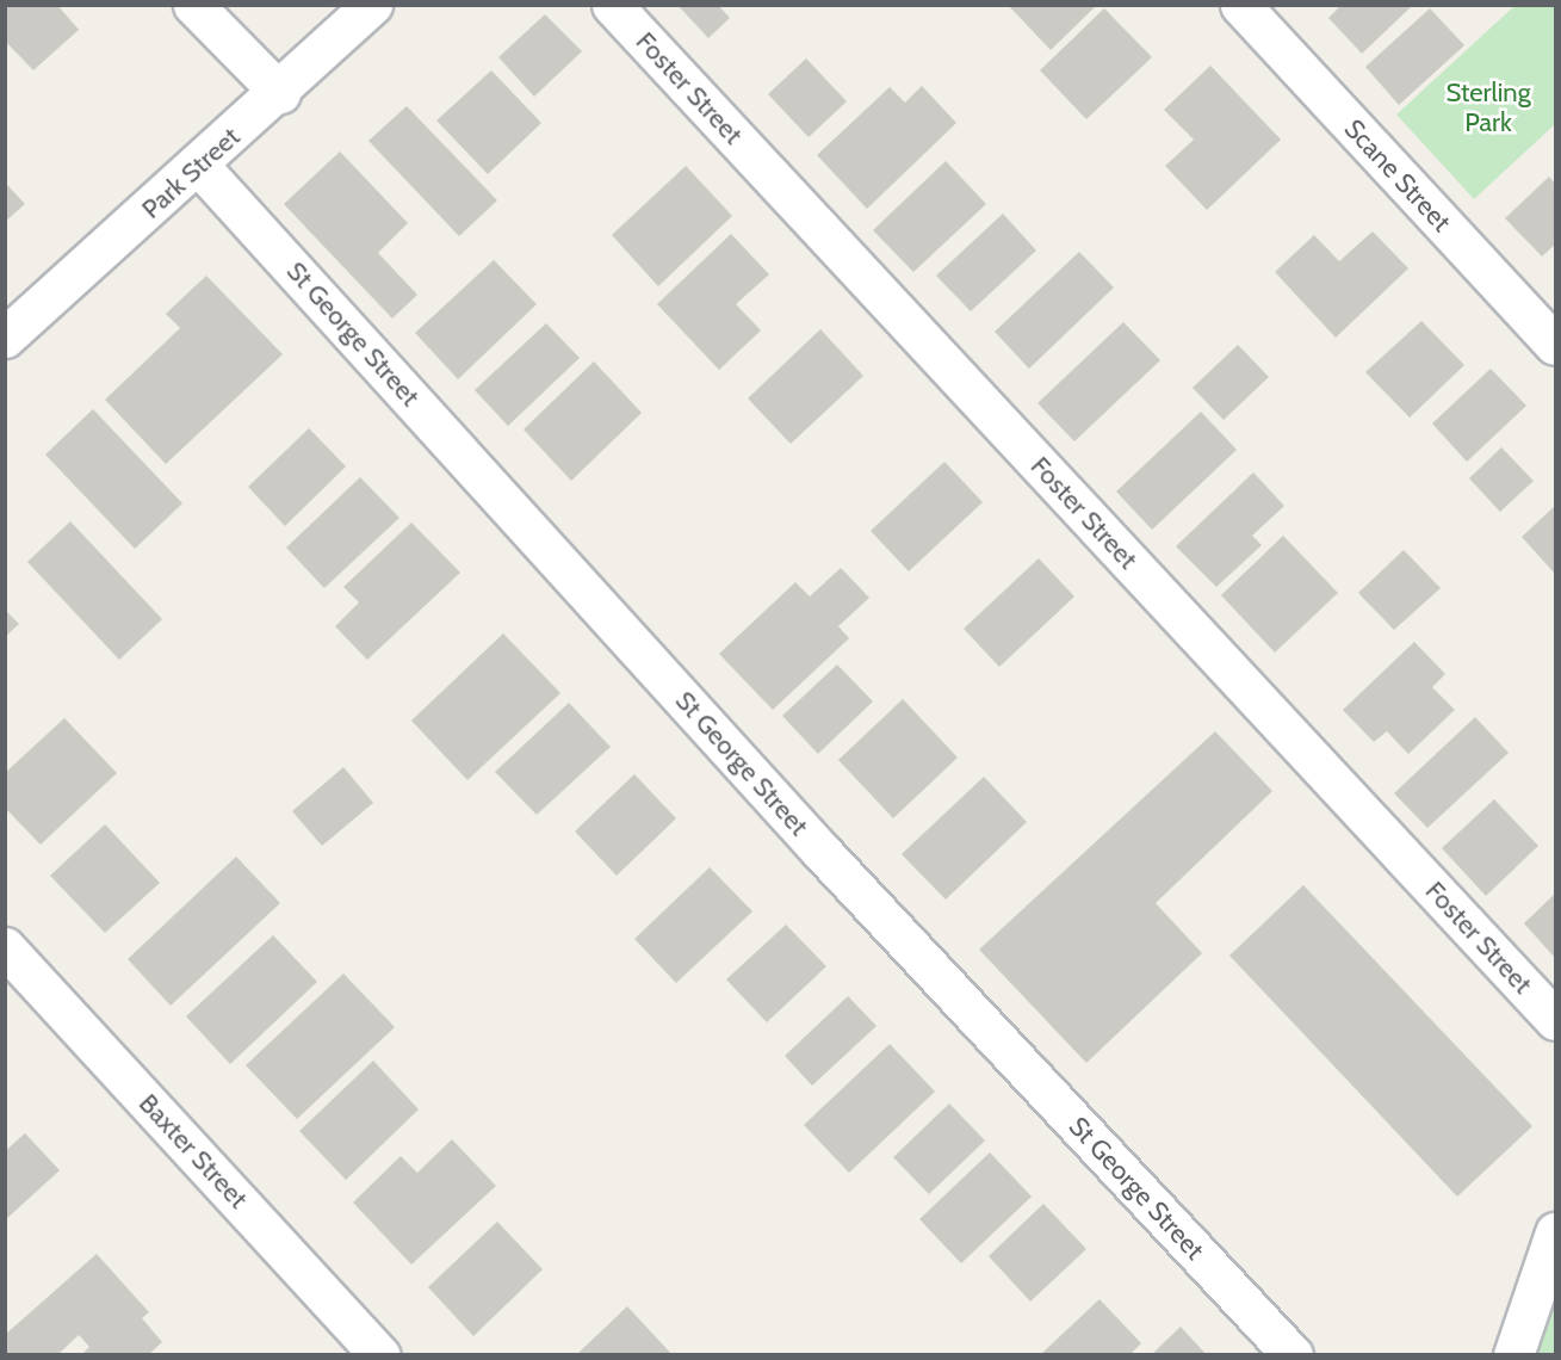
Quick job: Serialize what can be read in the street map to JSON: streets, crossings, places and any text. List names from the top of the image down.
{
  "streets": {
    "street": [
      "Foster Street",
      "Park Street",
      "Scane Street",
      "St George Street",
      "Baxter Street"
    ]
  },
  "crossings": [
    ["Park Street", "St George Street"]
  ],
  "parks": ["Sterling Park"]
}
